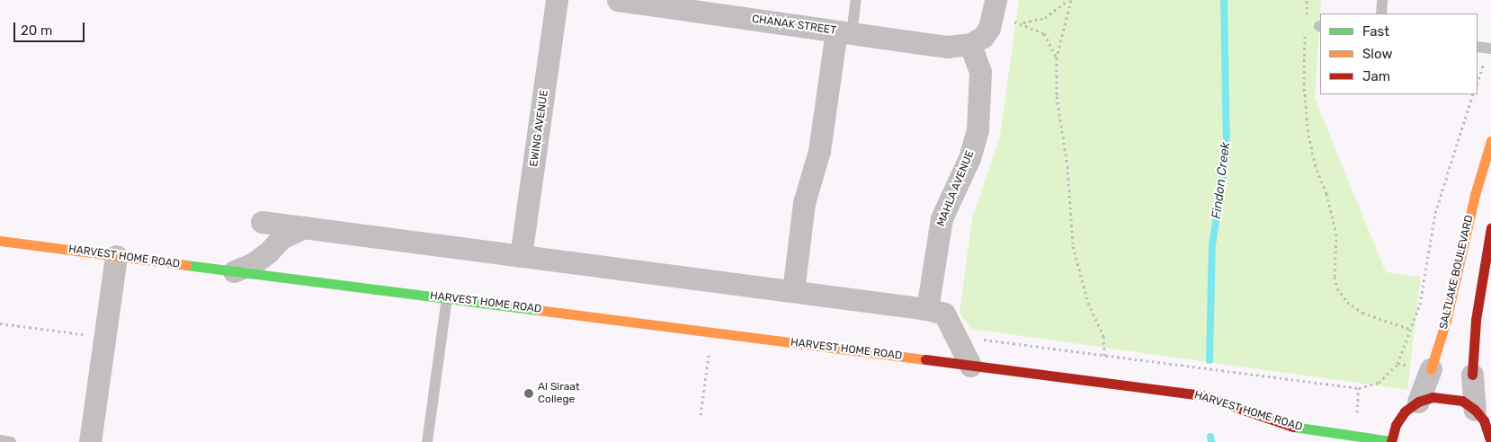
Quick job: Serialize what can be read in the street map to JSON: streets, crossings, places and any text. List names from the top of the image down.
{
  "streets": {
    "street": [
      "CHANAK STREET",
      "EWING AVENUE",
      "MAHLA AVENUE",
      "HARVEST HOME ROAD",
      "SALTLAKE BOULEVARD"
    ]
  },
  "crossings": [
    ["CHANAK STREET", "MAHLA AVENUE"],
    ["HARVEST HOME ROAD", "SALTLAKE BOULEVARD"]
  ],
  "water": ["Findon Creek"],
  "places": ["Al Siraat College"],
  "legend": ["Fast", "Slow", "Jam"],
  "scale_bar": "20 m"
}
